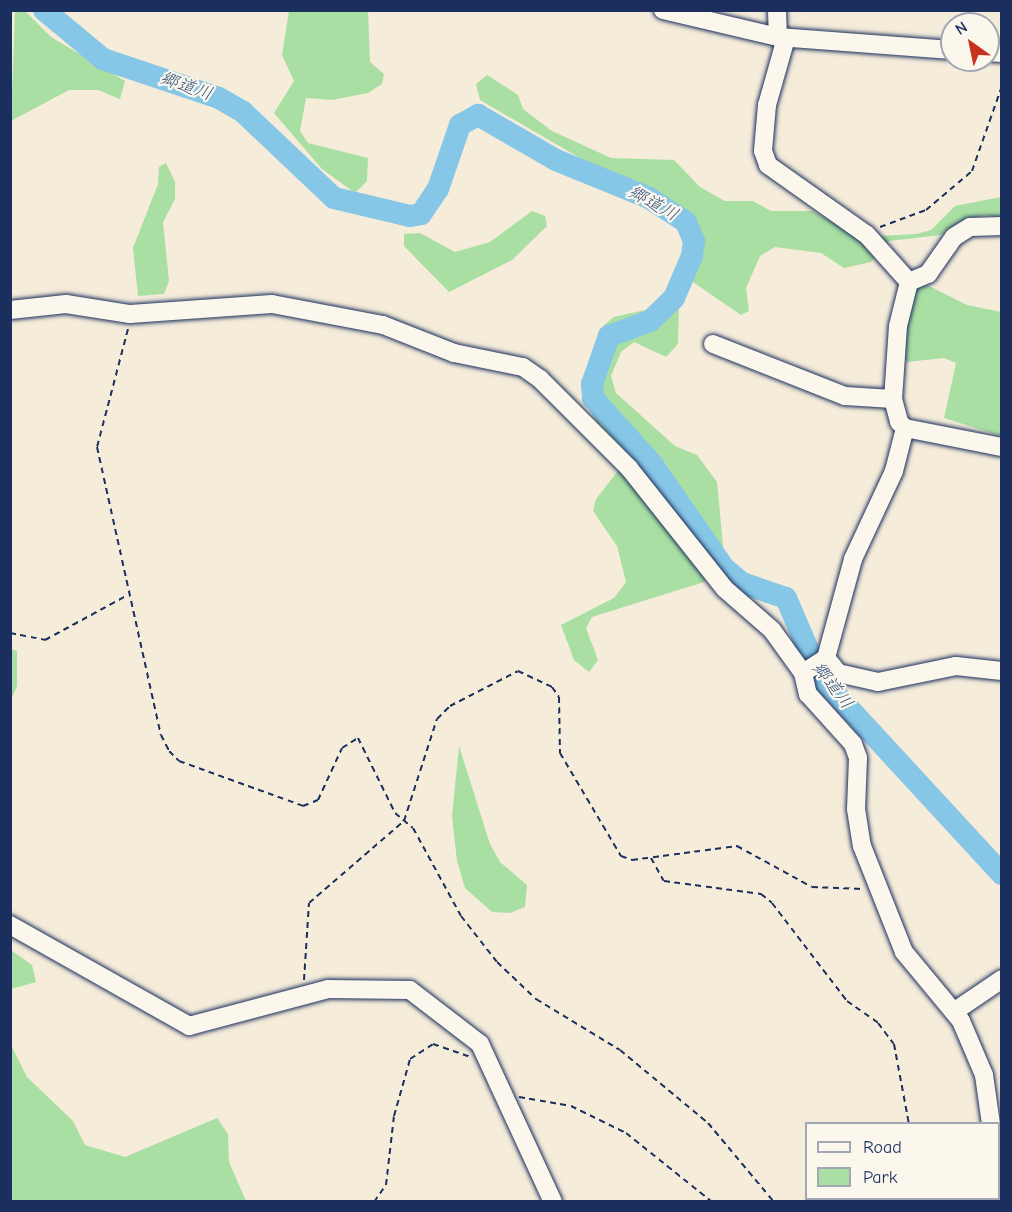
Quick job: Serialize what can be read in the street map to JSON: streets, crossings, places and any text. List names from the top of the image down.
{
  "water": ["郷道川"],
  "legend": ["Road", "Park"],
  "north": "top left"
}
